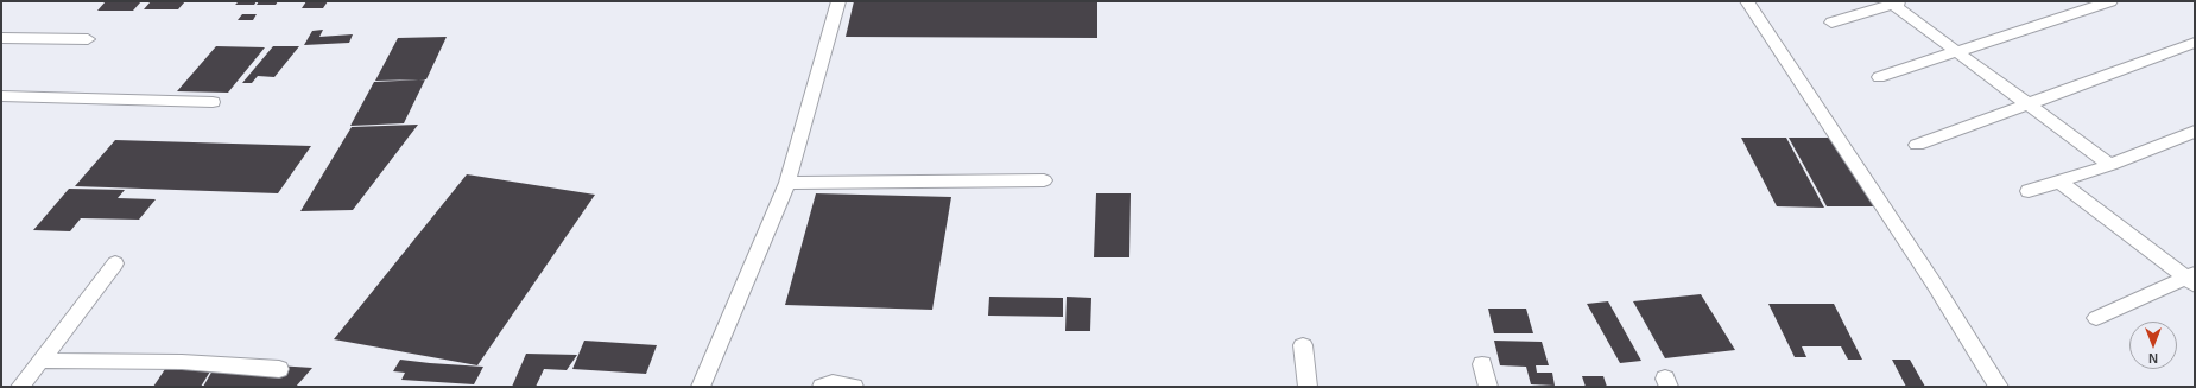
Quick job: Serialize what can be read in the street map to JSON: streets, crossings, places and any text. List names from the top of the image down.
{
  "north": "bottom"
}
